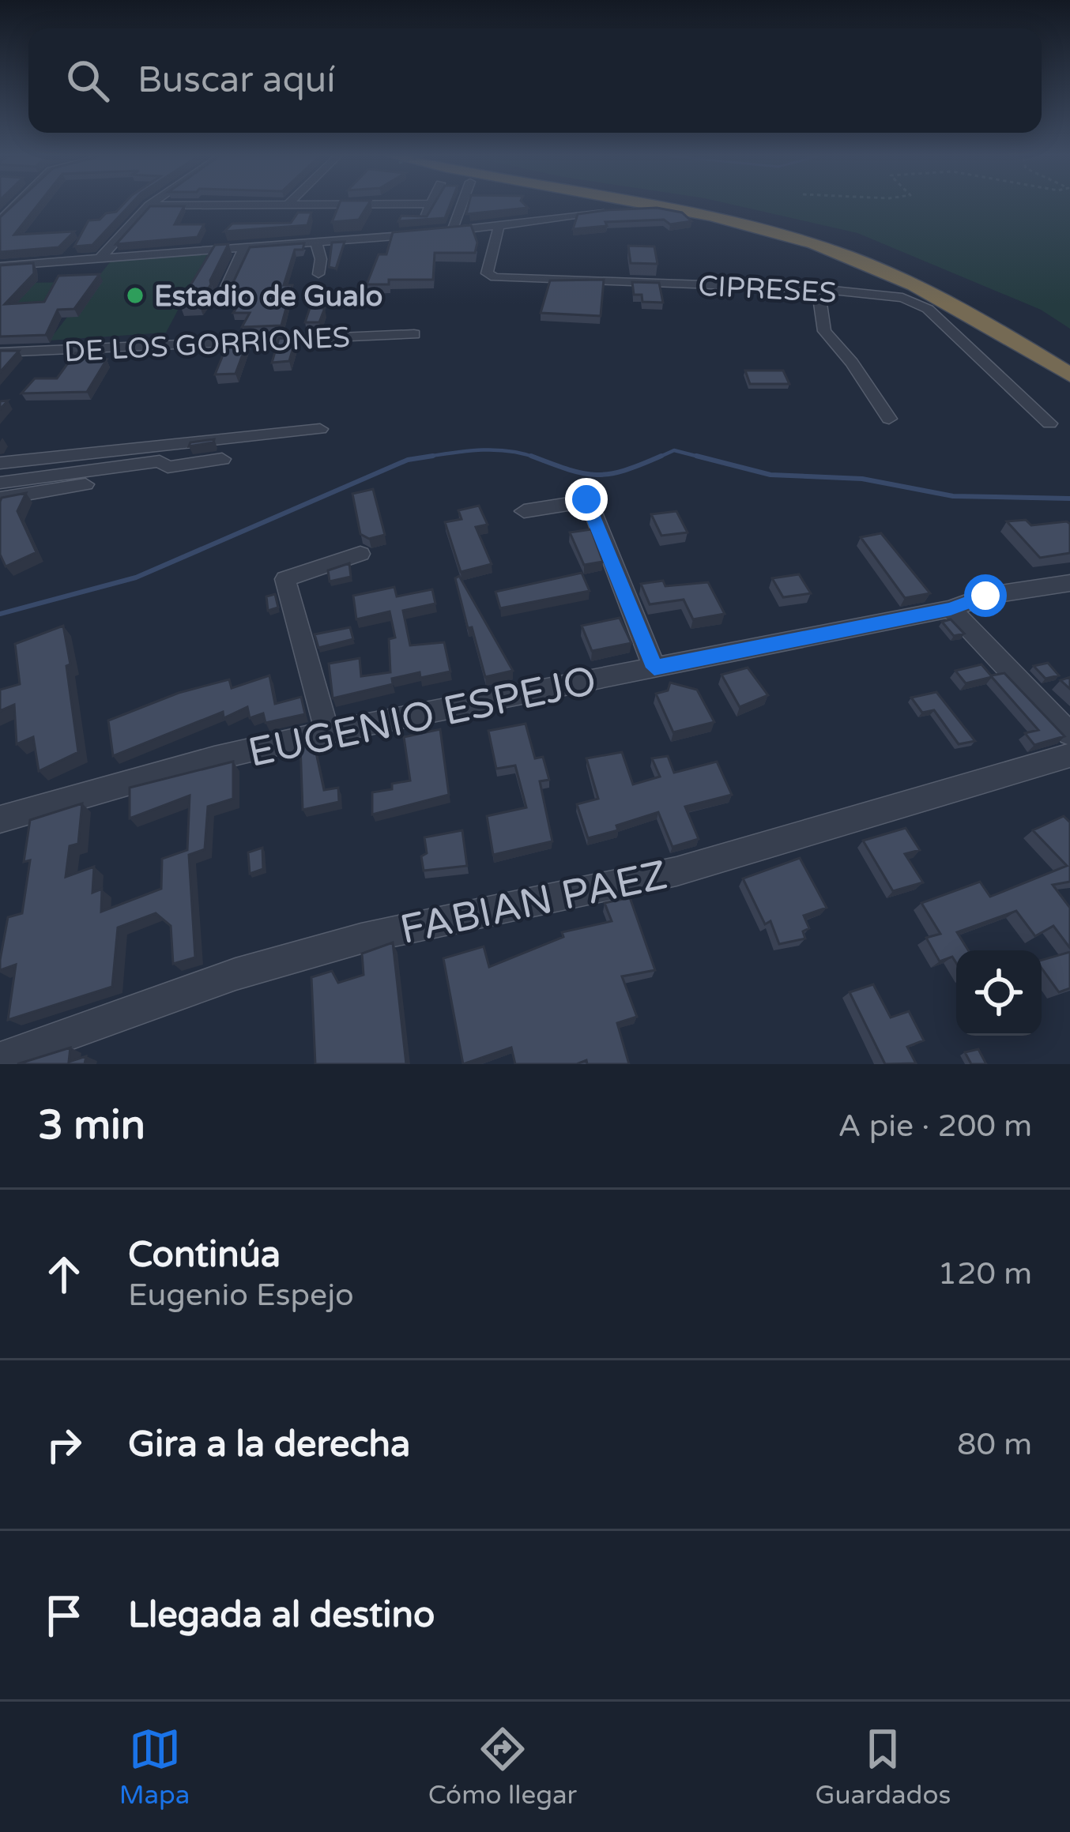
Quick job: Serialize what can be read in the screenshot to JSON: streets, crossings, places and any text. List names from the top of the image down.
{
  "streets": {
    "street": [
      "CIPRESES",
      "DE LOS GORRIONES",
      "EUGENIO ESPEJO",
      "FABIAN PAEZ"
    ]
  },
  "places": ["Estadio de Gualo"],
  "page": {
    "search": "Buscar aquí",
    "heading": ["3 min", "A pie · 200 m"],
    "list": [
      ["Continúa", "Eugenio Espejo", "120 m"],
      ["Gira a la derecha", "80 m"],
      "Llegada al destino"
    ],
    "nav": ["Mapa", "Cómo llegar", "Guardados"]
  }
}
